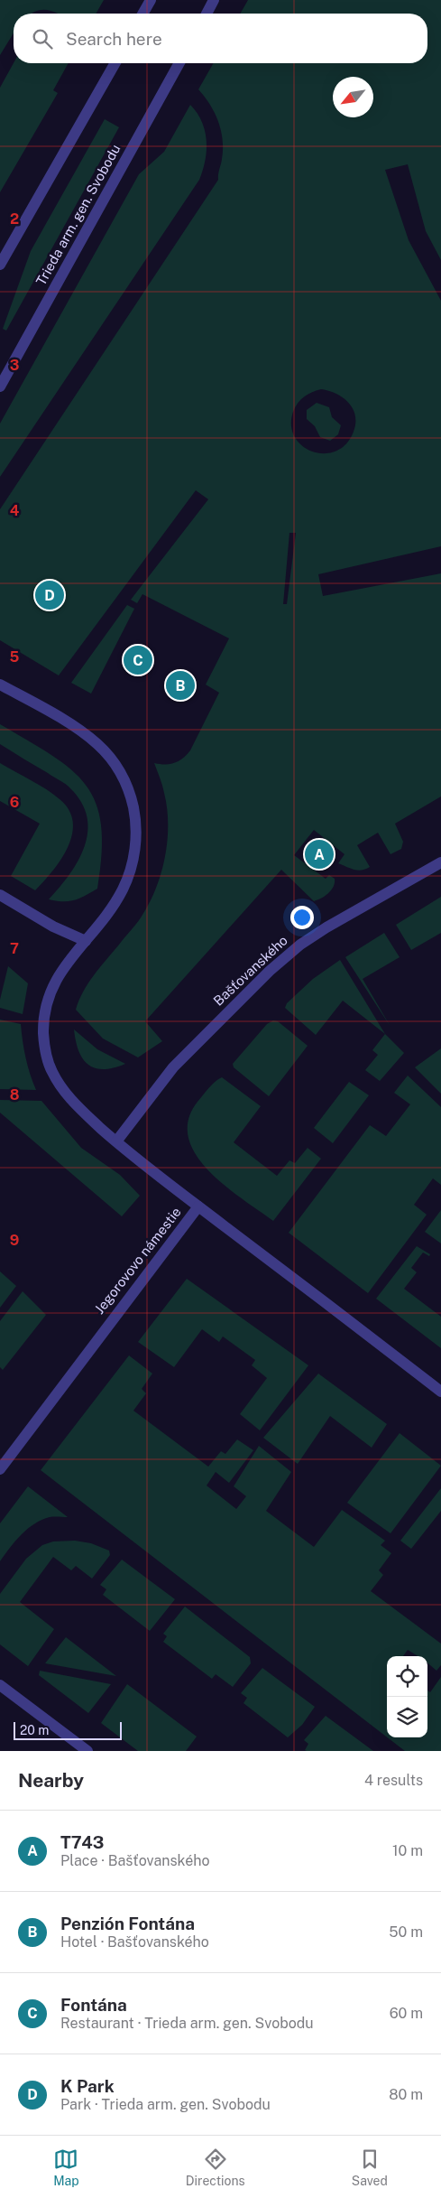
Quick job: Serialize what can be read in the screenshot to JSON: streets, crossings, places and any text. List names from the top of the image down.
{
  "streets": {
    "street": ["Trieda arm. gen. Svobodu", "Bašťovanského", "Jegorovovo námestie"]
  },
  "scale_bar": "20 m",
  "north": "bottom left",
  "page": {
    "search": "Search here",
    "pins": [
      "D",
      "C",
      "B",
      "A"
    ],
    "scale": "20 m",
    "heading": ["Nearby", "4 results"],
    "list": [
      {
        "mark": "A",
        "name": "T743",
        "note": "Place · Bašťovanského",
        "value": "10 m"
      },
      {
        "mark": "B",
        "name": "Penzión Fontána",
        "note": "Hotel · Bašťovanského",
        "value": "50 m"
      },
      {
        "mark": "C",
        "name": "Fontána",
        "note": "Restaurant · Trieda arm. gen. Svobodu",
        "value": "60 m"
      },
      {
        "mark": "D",
        "name": "K Park",
        "note": "Park · Trieda arm. gen. Svobodu",
        "value": "80 m"
      }
    ],
    "nav": ["Map", "Directions", "Saved"]
  },
  "grid": {
    "rows": [
      "2",
      "3",
      "4",
      "5",
      "6",
      "7",
      "8",
      "9"
    ]
  }
}
